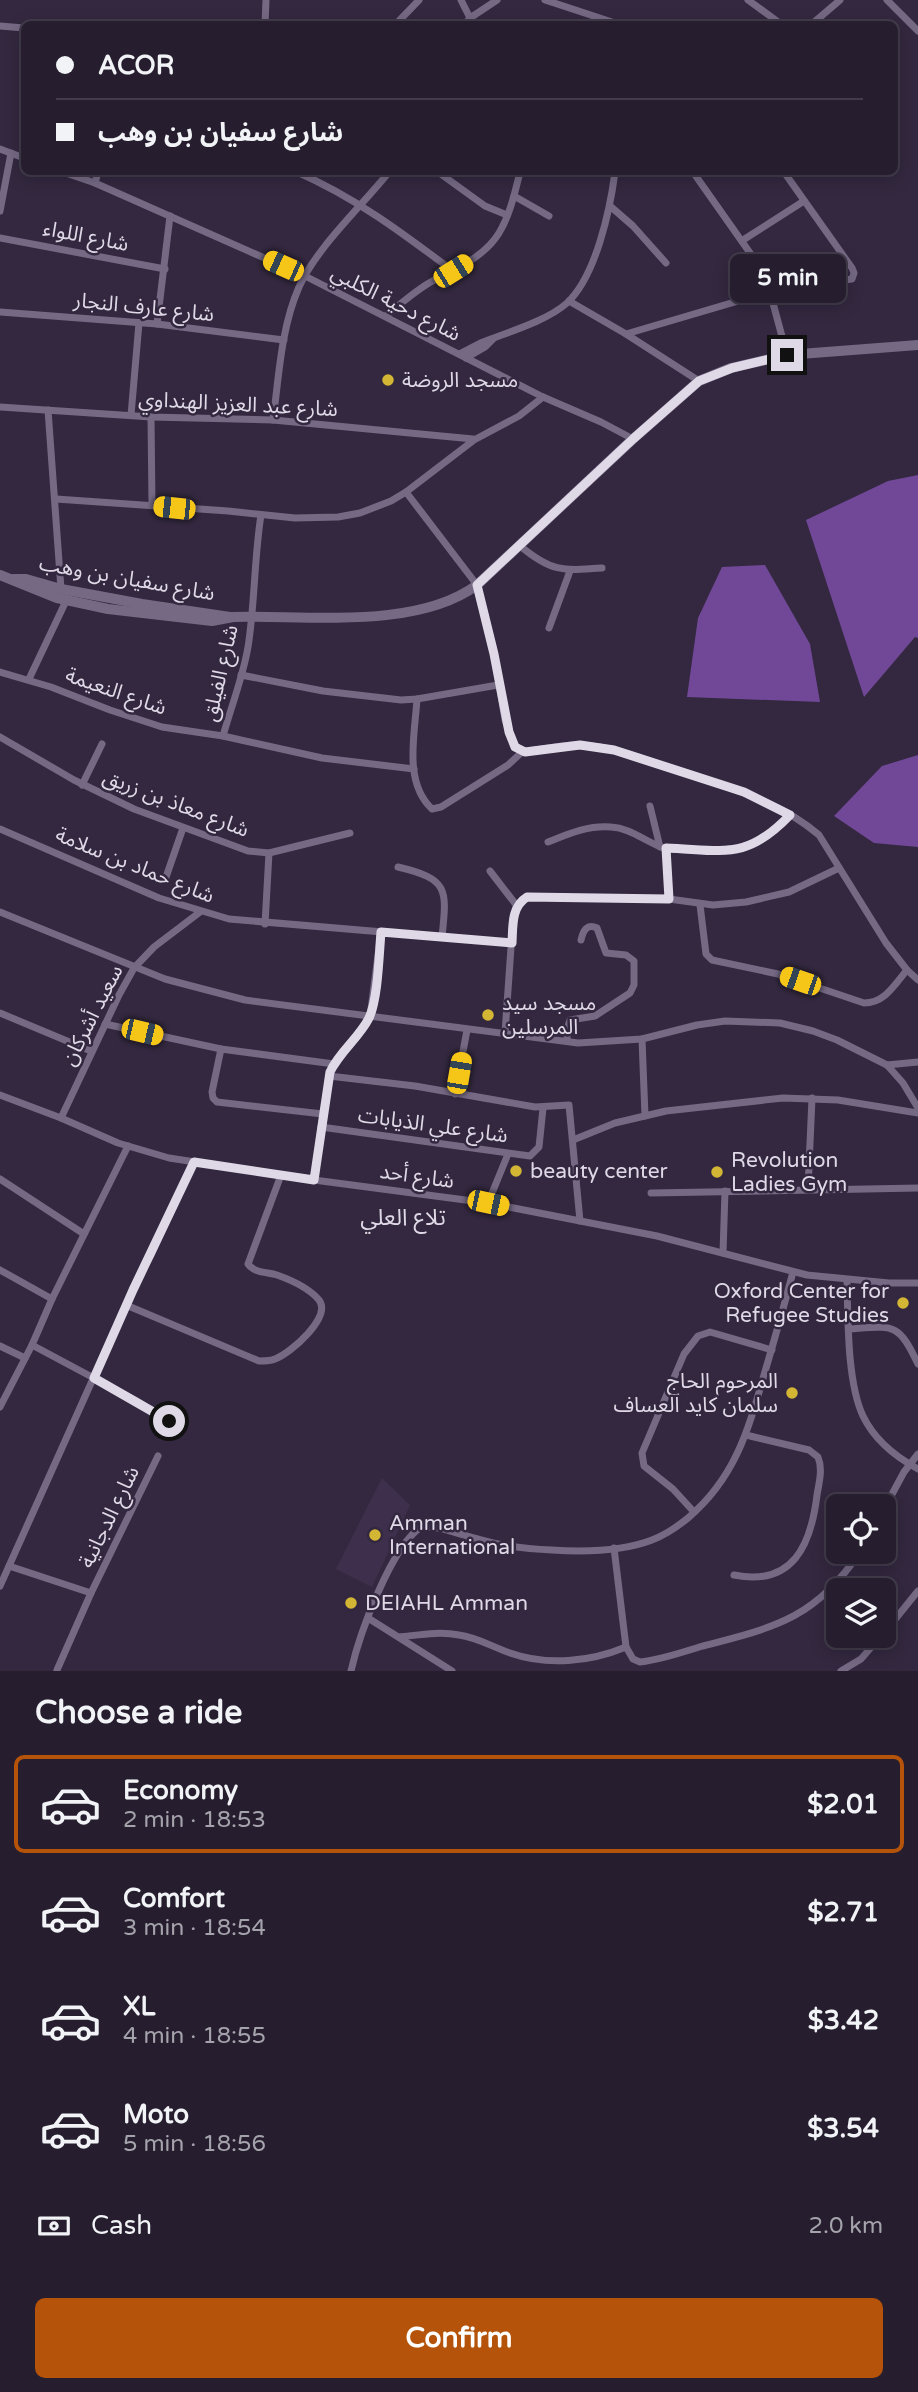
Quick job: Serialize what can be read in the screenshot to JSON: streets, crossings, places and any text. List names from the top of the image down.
{
  "streets": {
    "street": [
      "شارع اللواء",
      "شارع دحية الكلبي",
      "شارع عارف النجار",
      "شارع عبد العزيز الهنداوي",
      "شارع سفيان بن وهب",
      "شارع الفيلق",
      "شارع النعيمة",
      "شارع معاذ بن زريق",
      "شارع حماد بن سلامة",
      "سعيد أشركان",
      "شارع علي الذيابات",
      "شارع أحد",
      "شارع الدجانية"
    ]
  },
  "crossings": [
    ["شارع دحية الكلبي", "شارع سفيان بن وهب"],
    ["شارع سفيان بن وهب", "شارع الفيلق"],
    ["شارع الفيلق", "شارع النعيمة"],
    ["شارع حماد بن سلامة", "سعيد أشركان"],
    ["سعيد أشركان", "شارع أحد"]
  ],
  "districts": ["تلاع العلي"],
  "places": [
    "مسجد الروضة",
    "مسجد سيد المرسلين",
    "beauty center",
    "Revolution Ladies Gym",
    "Oxford Center for Refugee Studies",
    "المرحوم الحاج سلمان كايد العساف",
    "Amman International",
    "DEIAHL Amman"
  ],
  "page": {
    "banner": ["ACOR", "شارع سفيان بن وهب"],
    "bubble": "5 min",
    "heading": "Choose a ride",
    "list": [
      {
        "name": "Economy",
        "note": "2 min · 18:53",
        "value": "$2.01"
      },
      {
        "name": "Comfort",
        "note": "3 min · 18:54",
        "value": "$2.71"
      },
      {
        "name": "XL",
        "note": "4 min · 18:55",
        "value": "$3.42"
      },
      {
        "name": "Moto",
        "note": "5 min · 18:56",
        "value": "$3.54"
      }
    ],
    "pay": ["Cash", "2.0 km"],
    "buttons": "Confirm"
  }
}
